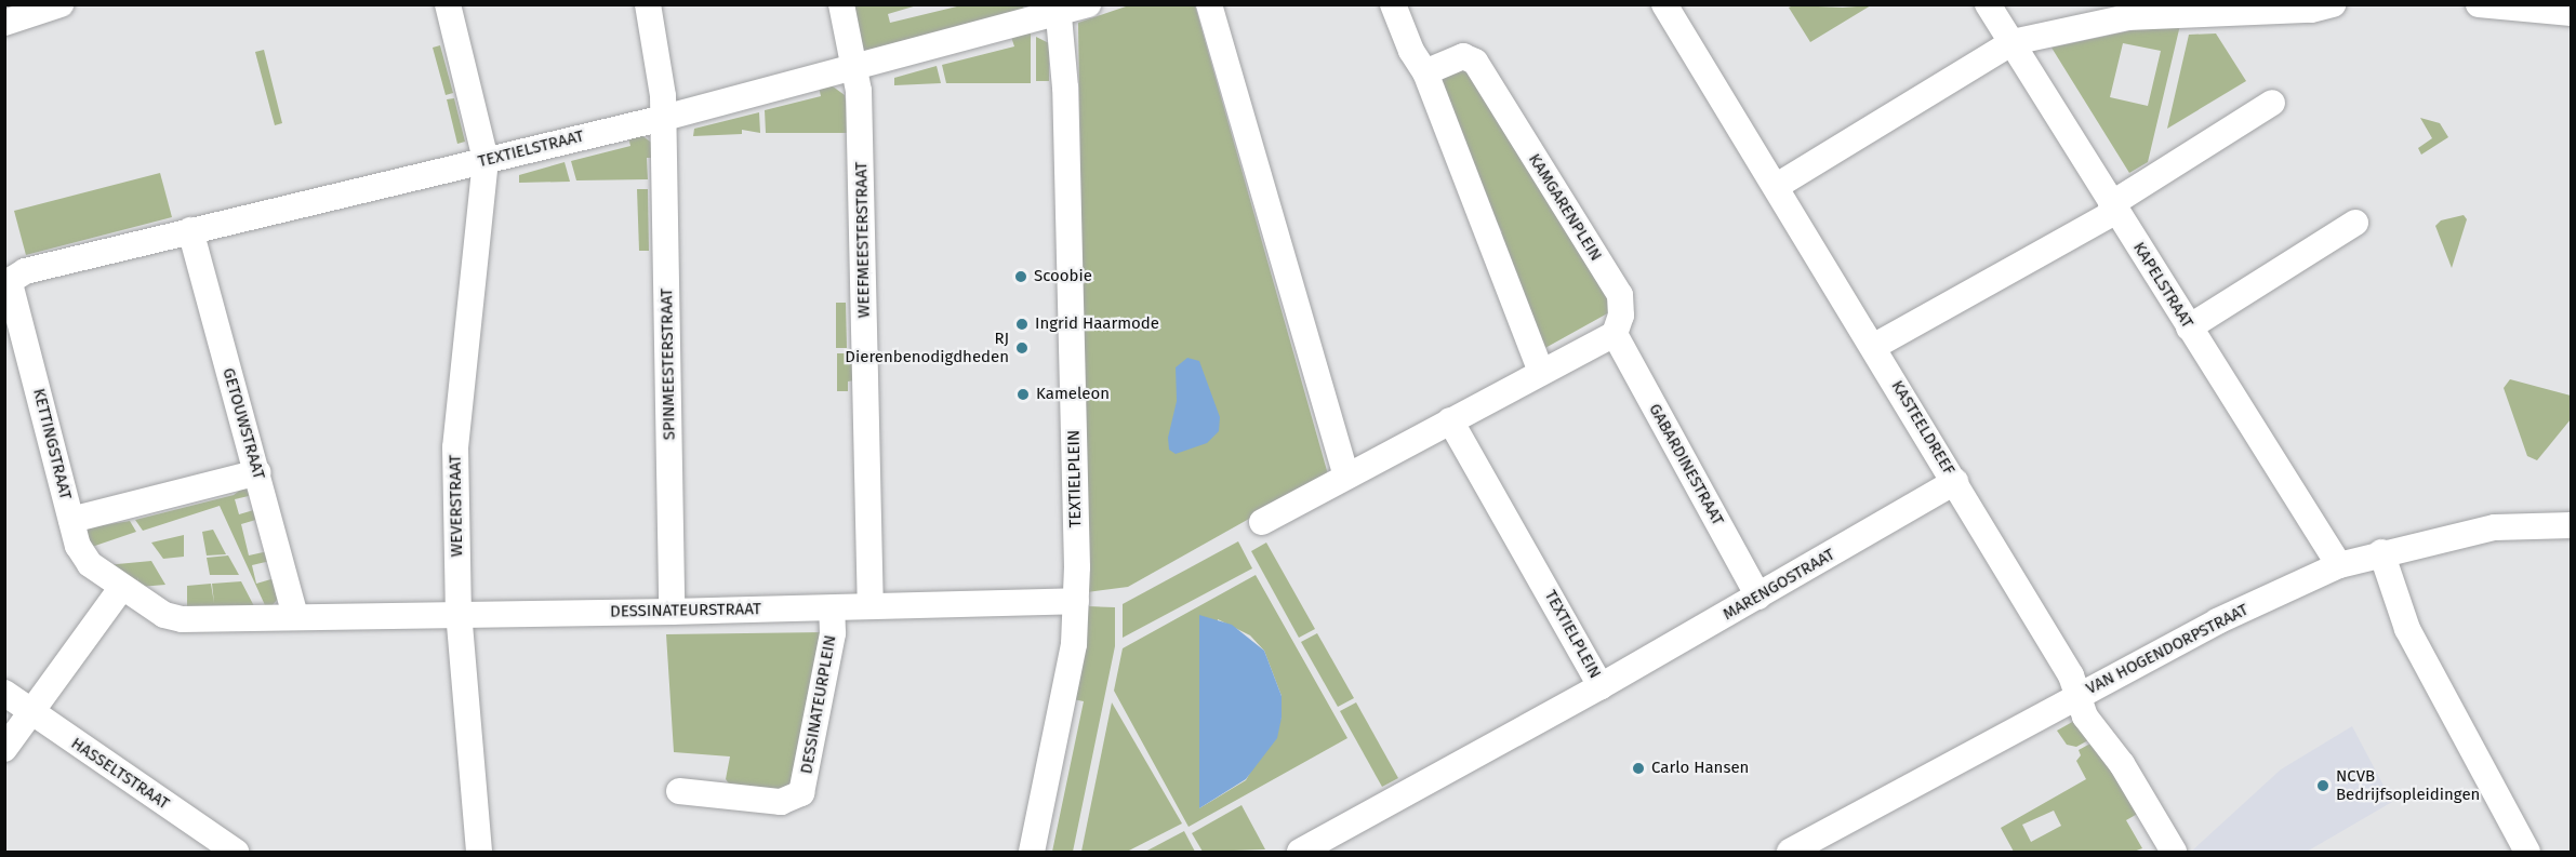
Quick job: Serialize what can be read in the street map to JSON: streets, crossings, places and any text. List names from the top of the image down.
{
  "streets": {
    "street": [
      "TEXTIELSTRAAT",
      "KAMGARENPLEIN",
      "WEEFMEESTERSTRAAT",
      "KAPELSTRAAT",
      "SPINMEESTERSTRAAT",
      "GETOUWSTRAAT",
      "KASTEELDREEF",
      "KETTINGSTRAAT",
      "GABARDINESTRAAT",
      "TEXTIELPLEIN",
      "WEVERSTRAAT",
      "MARENGOSTRAAT",
      "DESSINATEURSTRAAT",
      "VAN HOGENDORPSTRAAT",
      "DESSINATEURPLEIN",
      "HASSELTSTRAAT"
    ]
  },
  "crossings": [
    ["TEXTIELSTRAAT", "WEEFMEESTERSTRAAT"],
    ["TEXTIELSTRAAT", "SPINMEESTERSTRAAT"],
    ["TEXTIELSTRAAT", "GETOUWSTRAAT"],
    ["TEXTIELSTRAAT", "KETTINGSTRAAT"],
    ["TEXTIELSTRAAT", "TEXTIELPLEIN"],
    ["TEXTIELSTRAAT", "WEVERSTRAAT"],
    ["KAMGARENPLEIN", "GABARDINESTRAAT"],
    ["WEEFMEESTERSTRAAT", "DESSINATEURSTRAAT"],
    ["KAPELSTRAAT", "VAN HOGENDORPSTRAAT"],
    ["SPINMEESTERSTRAAT", "DESSINATEURSTRAAT"],
    ["GETOUWSTRAAT", "KETTINGSTRAAT"],
    ["GETOUWSTRAAT", "DESSINATEURSTRAAT"],
    ["KASTEELDREEF", "MARENGOSTRAAT"],
    ["KASTEELDREEF", "VAN HOGENDORPSTRAAT"],
    ["KETTINGSTRAAT", "DESSINATEURSTRAAT"],
    ["GABARDINESTRAAT", "MARENGOSTRAAT"],
    ["TEXTIELPLEIN", "MARENGOSTRAAT"],
    ["TEXTIELPLEIN", "DESSINATEURSTRAAT"],
    ["WEVERSTRAAT", "DESSINATEURSTRAAT"],
    ["DESSINATEURSTRAAT", "DESSINATEURPLEIN"]
  ],
  "places": [
    "Scoobie",
    "Ingrid Haarmode",
    "RJ Dierenbenodigdheden",
    "Kameleon",
    "Carlo Hansen",
    "NCVB Bedrijfsopleidingen"
  ]
}
